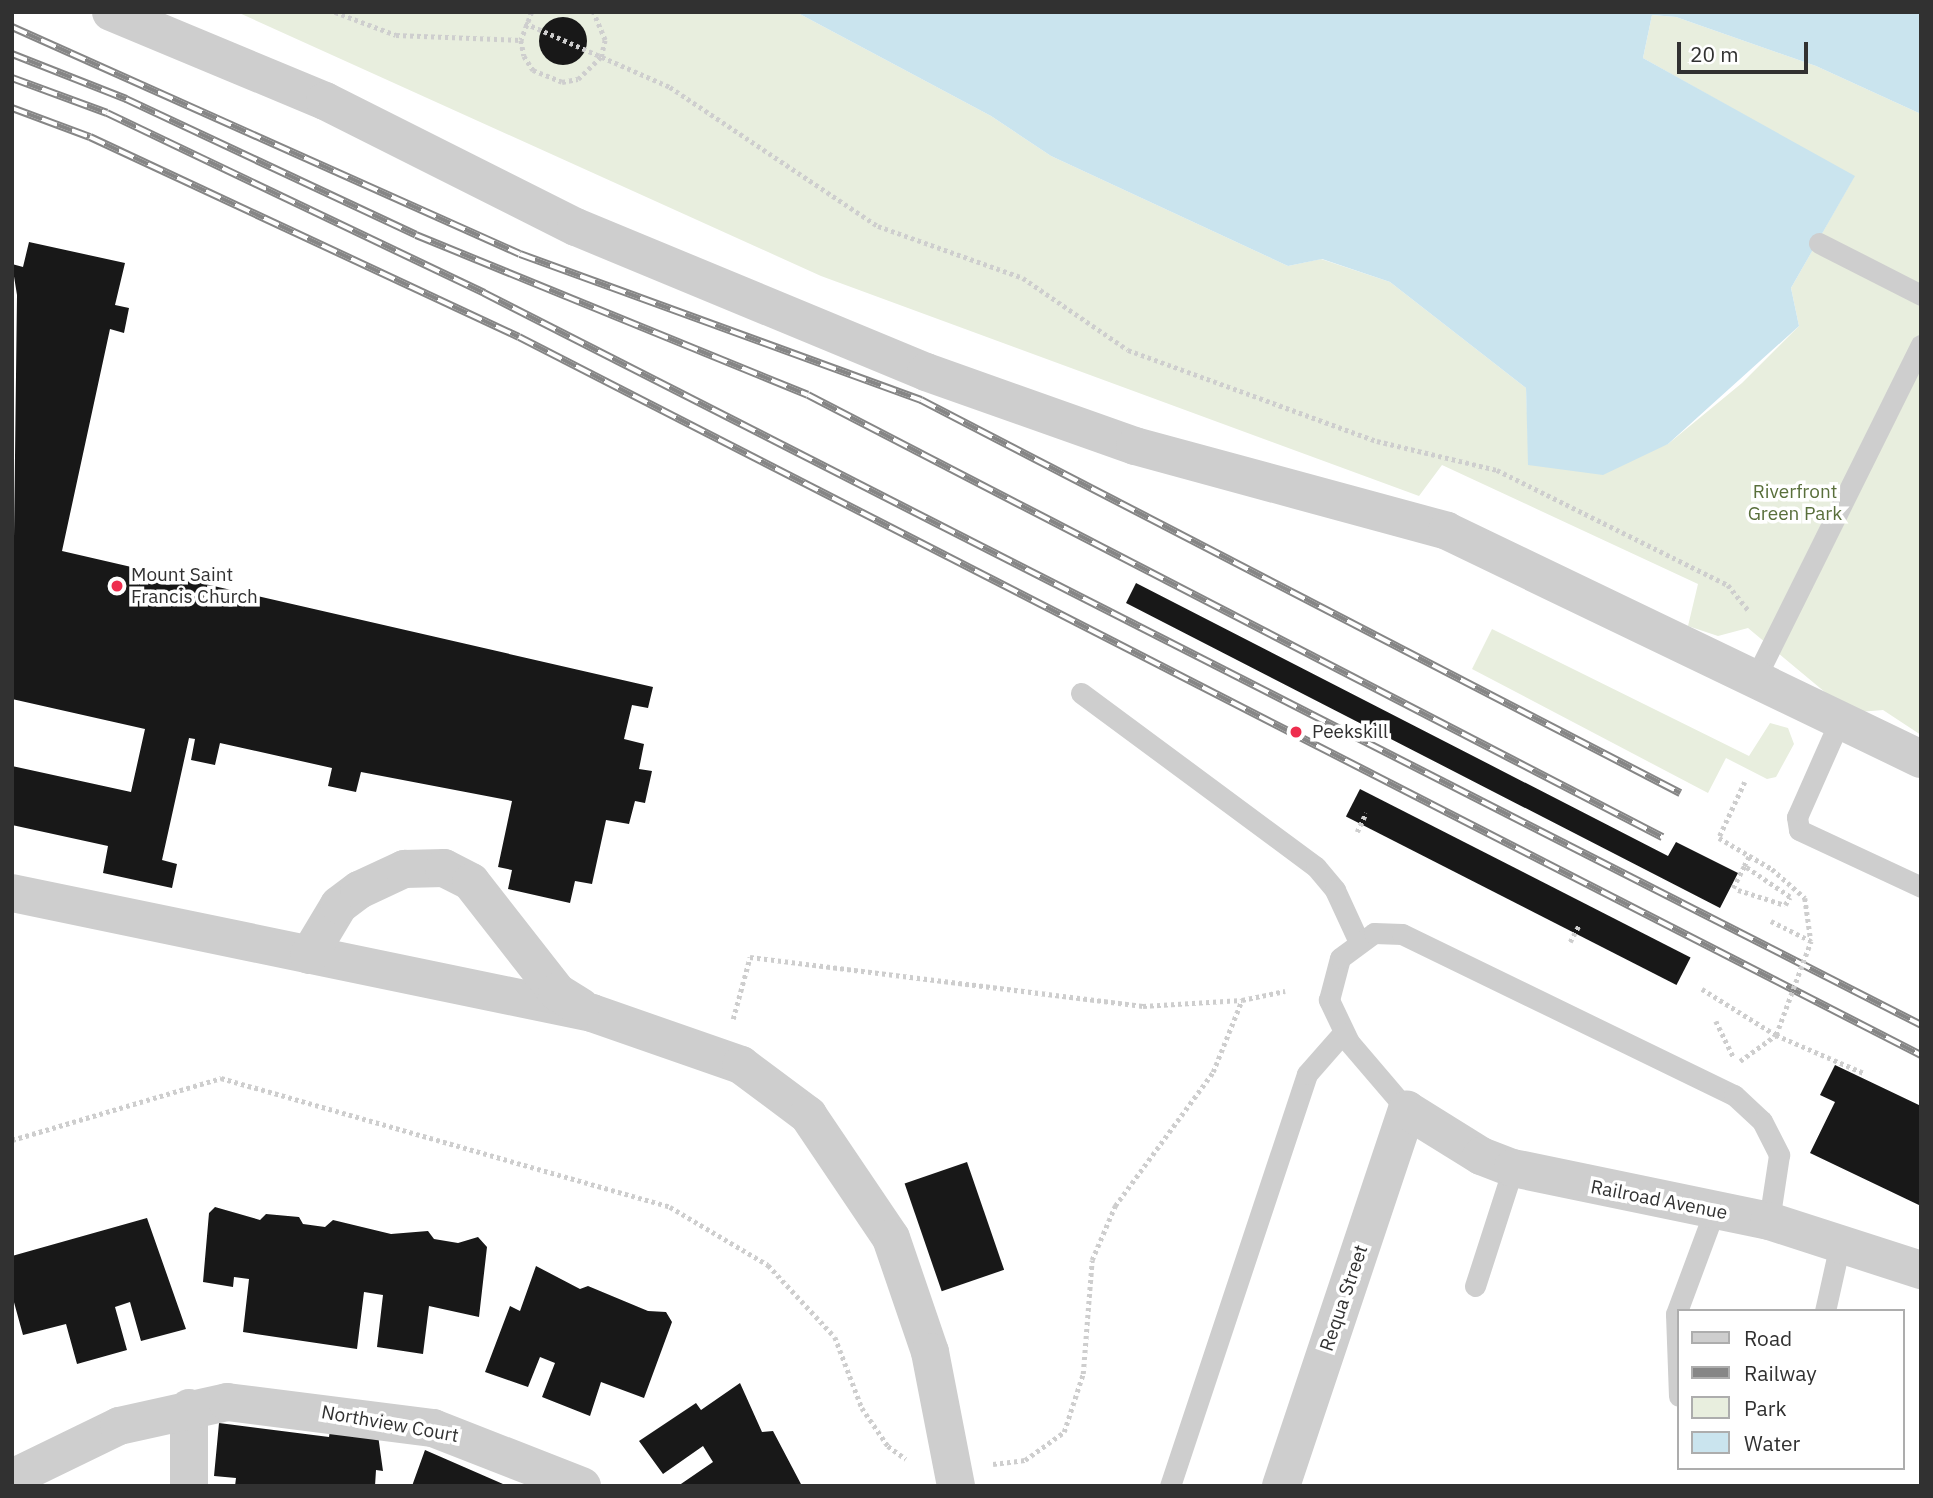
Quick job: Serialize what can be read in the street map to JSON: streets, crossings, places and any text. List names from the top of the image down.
{
  "streets": {
    "street": ["Railroad Avenue", "Requa Street", "Northview Court"]
  },
  "crossings": [
    ["Railroad Avenue", "Requa Street"]
  ],
  "parks": ["Riverfront Green Park"],
  "places": ["Mount Saint Francis Church", "Peekskill"],
  "legend": [
    "Road",
    "Railway",
    "Park",
    "Water"
  ],
  "scale_bar": "20 m"
}
